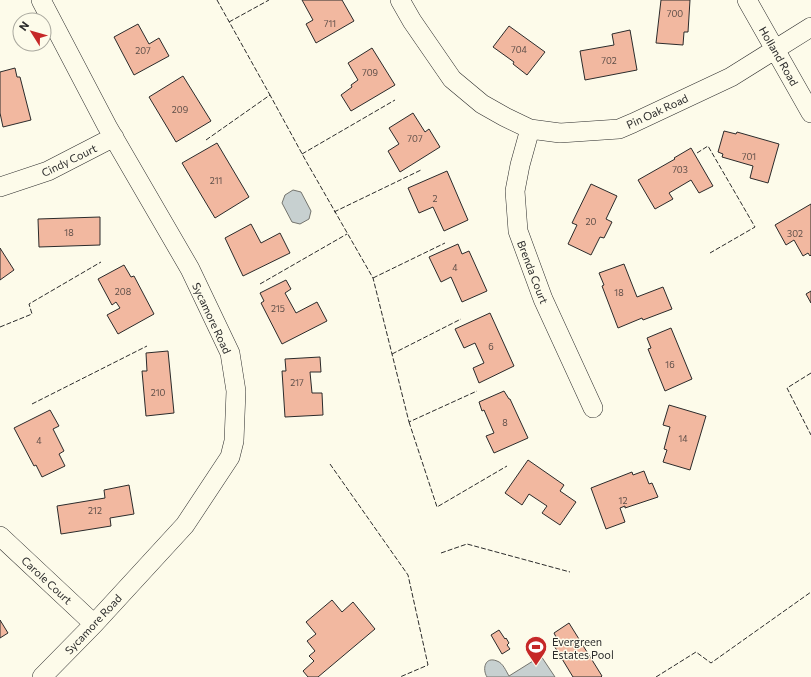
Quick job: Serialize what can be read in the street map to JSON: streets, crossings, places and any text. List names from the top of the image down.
{
  "streets": {
    "street": [
      "Holland Road",
      "Pin Oak Road",
      "Cindy Court",
      "Brenda Court",
      "Sycamore Road",
      "Carole Court"
    ]
  },
  "crossings": [
    ["Holland Road", "Pin Oak Road"],
    ["Pin Oak Road", "Brenda Court"],
    ["Cindy Court", "Sycamore Road"],
    ["Sycamore Road", "Carole Court"]
  ],
  "places": {
    "sports": ["Evergreen Estates Pool"]
  },
  "house_numbers": [
    "700",
    "711",
    "704",
    "207",
    "702",
    "709",
    "209",
    "707",
    "701",
    "703",
    "211",
    "2",
    "20",
    "18",
    "302",
    "4",
    "208",
    "18",
    "215",
    "6",
    "16",
    "217",
    "210",
    "8",
    "14",
    "4",
    "12",
    "212"
  ],
  "north": "top left"
}
